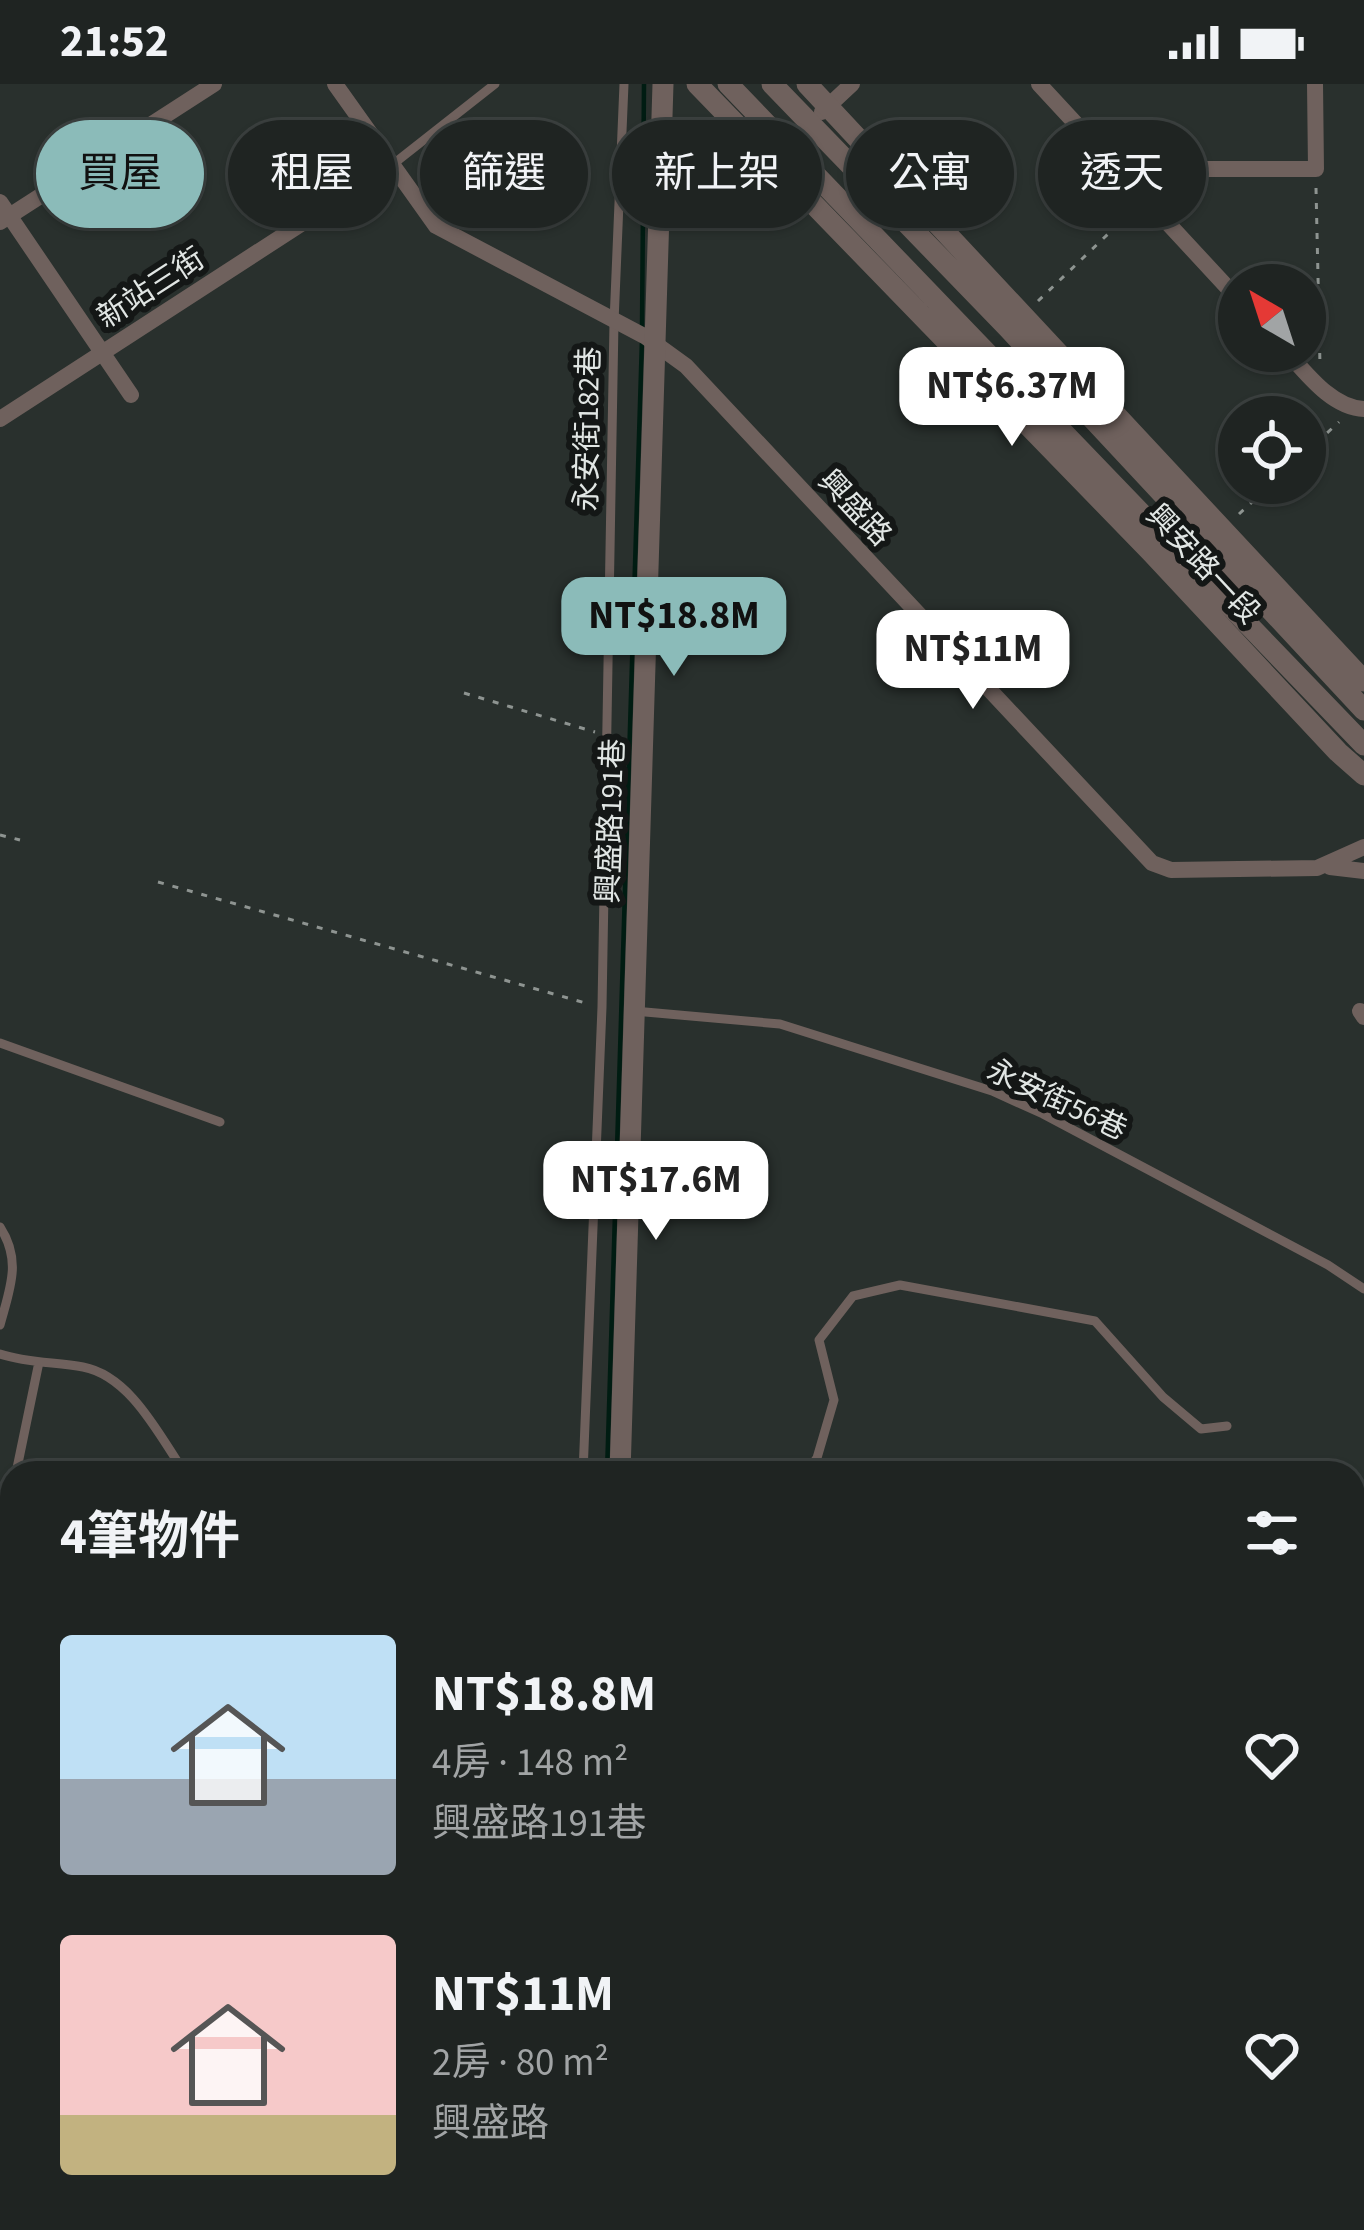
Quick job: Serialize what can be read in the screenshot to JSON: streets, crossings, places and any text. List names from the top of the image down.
{
  "streets": {
    "street": [
      "新站三街",
      "興盛路",
      "興安路一段",
      "興盛路191巷"
    ],
    "lane": ["永安街182巷", "永安街56巷"]
  },
  "crossings": [
    ["永安街182巷", "興盛路"],
    ["興盛路", "興盛路191巷"],
    ["興盛路191巷", "永安街56巷"]
  ],
  "north": "top left",
  "page": {
    "status": "21:52",
    "chip": [
      "買屋",
      "租屋",
      "篩選",
      "新上架",
      "公寓",
      "透天"
    ],
    "price": [
      "NT$6.37M",
      "NT$18.8M",
      "NT$11M",
      "NT$17.6M"
    ],
    "heading": "4筆物件",
    "list": [
      {
        "name": "NT$18.8M",
        "note": "4房 · 148 m² · 興盛路191巷"
      },
      {
        "name": "NT$11M",
        "note": "2房 · 80 m² · 興盛路"
      }
    ]
  }
}
